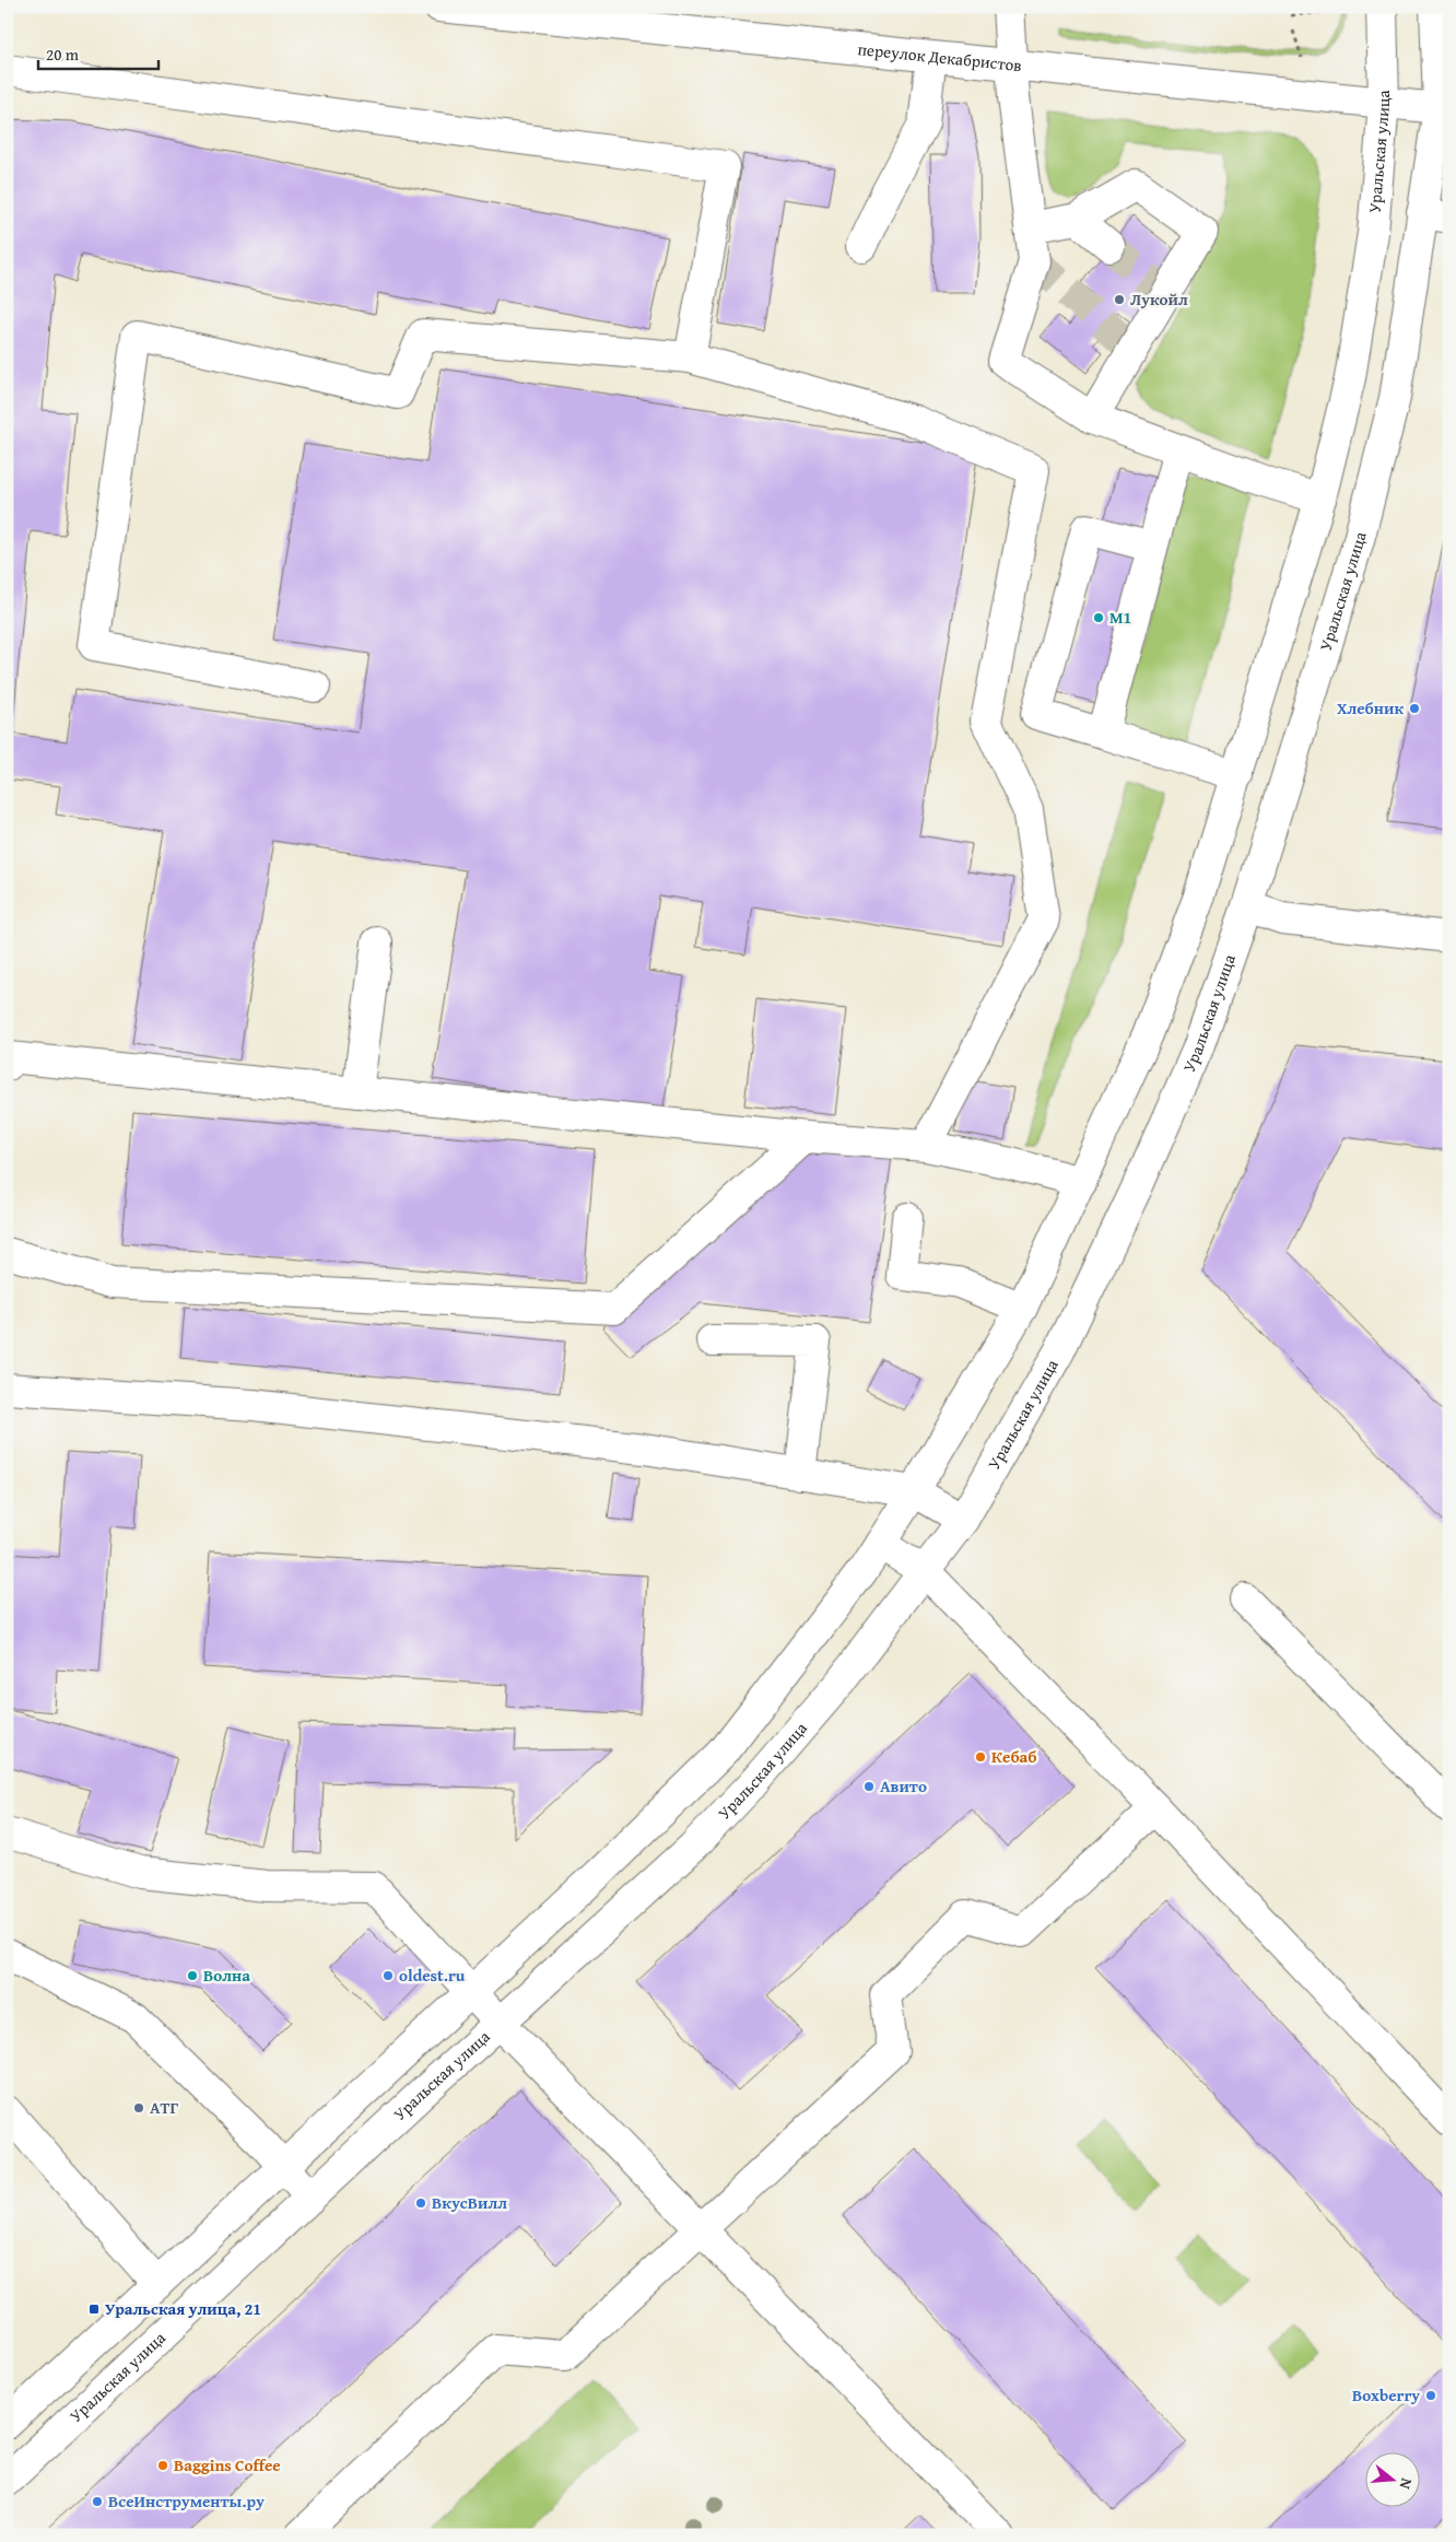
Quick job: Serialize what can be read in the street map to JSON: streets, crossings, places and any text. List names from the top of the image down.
{
  "streets": {
    "main road": ["переулок Декабристов", "Уральская улица"]
  },
  "crossings": [
    ["переулок Декабристов", "Уральская улица"]
  ],
  "places": {
    "other": [
      "Лукойл",
      "М1",
      "Хлебник",
      "Кебаб",
      "Авито",
      "Волна",
      "oldest.ru",
      "АТГ",
      "ВкусВилл",
      "Boxberry",
      "Baggins Coffee",
      "ВсеИнструменты.ру"
    ],
    "transit": ["Уральская улица, 21"]
  },
  "scale_bar": "20 m",
  "north": "right"
}
